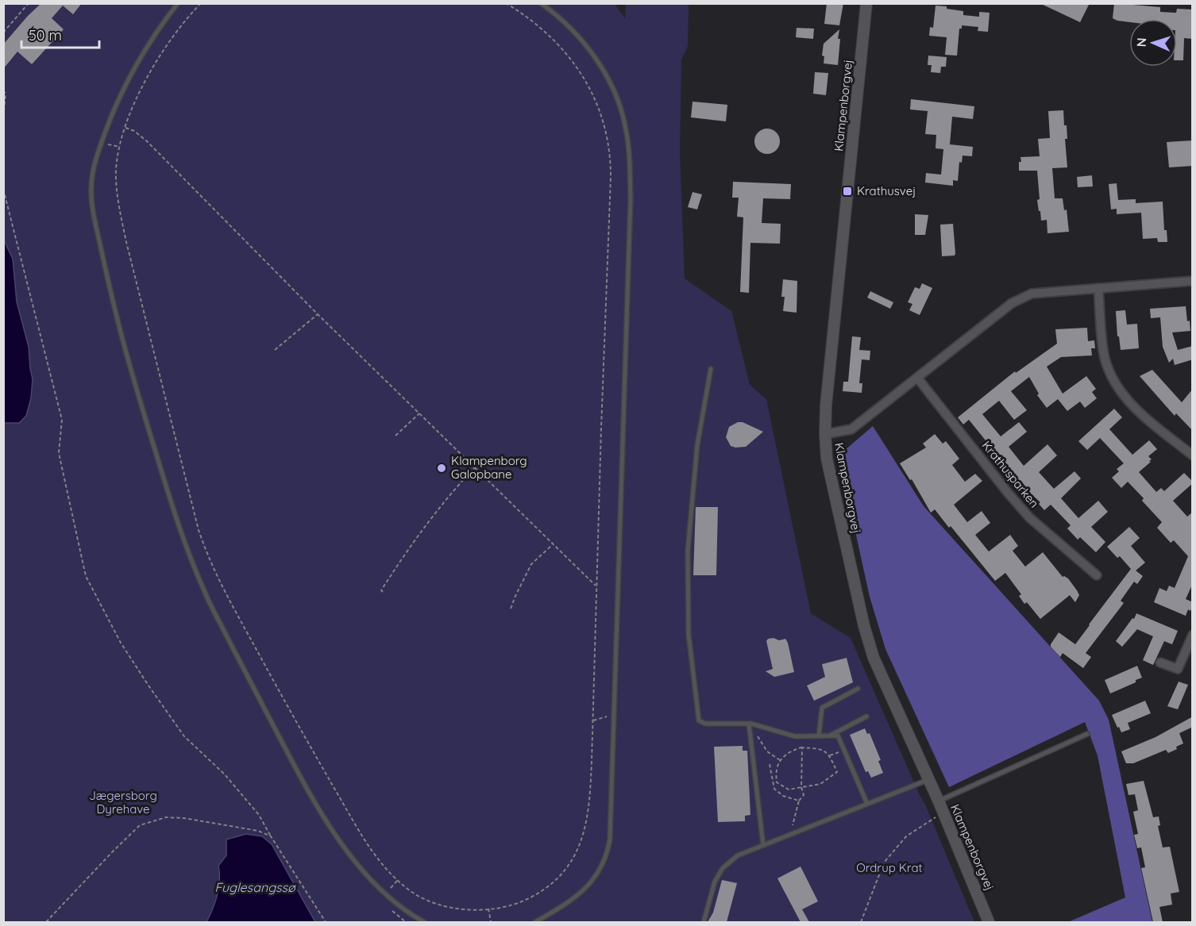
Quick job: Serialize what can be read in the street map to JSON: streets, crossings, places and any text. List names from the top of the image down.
{
  "streets": {
    "street": ["Klampenborgvej", "Krathusparken"]
  },
  "water": ["Fuglesangssø"],
  "parks": ["Jægersborg Dyrehave", "Ordrup Krat"],
  "places": {
    "transit": ["Krathusvej"],
    "other": ["Klampenborg Galopbane"]
  },
  "scale_bar": "50 m",
  "north": "left"
}
